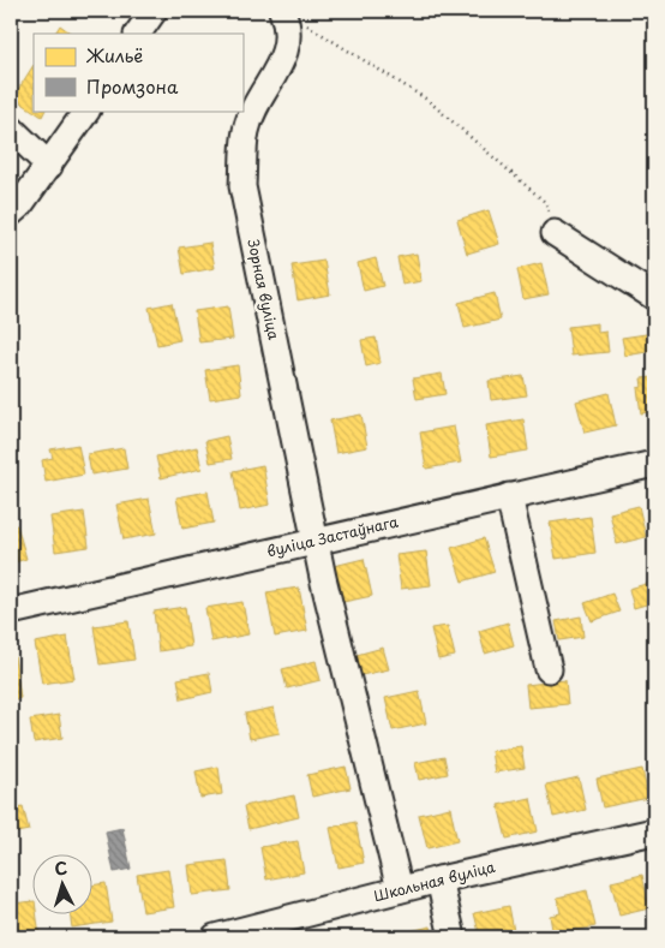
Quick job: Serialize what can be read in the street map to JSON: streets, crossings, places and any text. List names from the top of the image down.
{
  "streets": {
    "street": ["Зорная вуліца", "вуліца Застаўнага", "Школьная вуліца"]
  },
  "crossings": [
    ["Зорная вуліца", "вуліца Застаўнага"],
    ["Зорная вуліца", "Школьная вуліца"]
  ],
  "legend": ["Жильё", "Промзона"],
  "north": "top"
}
